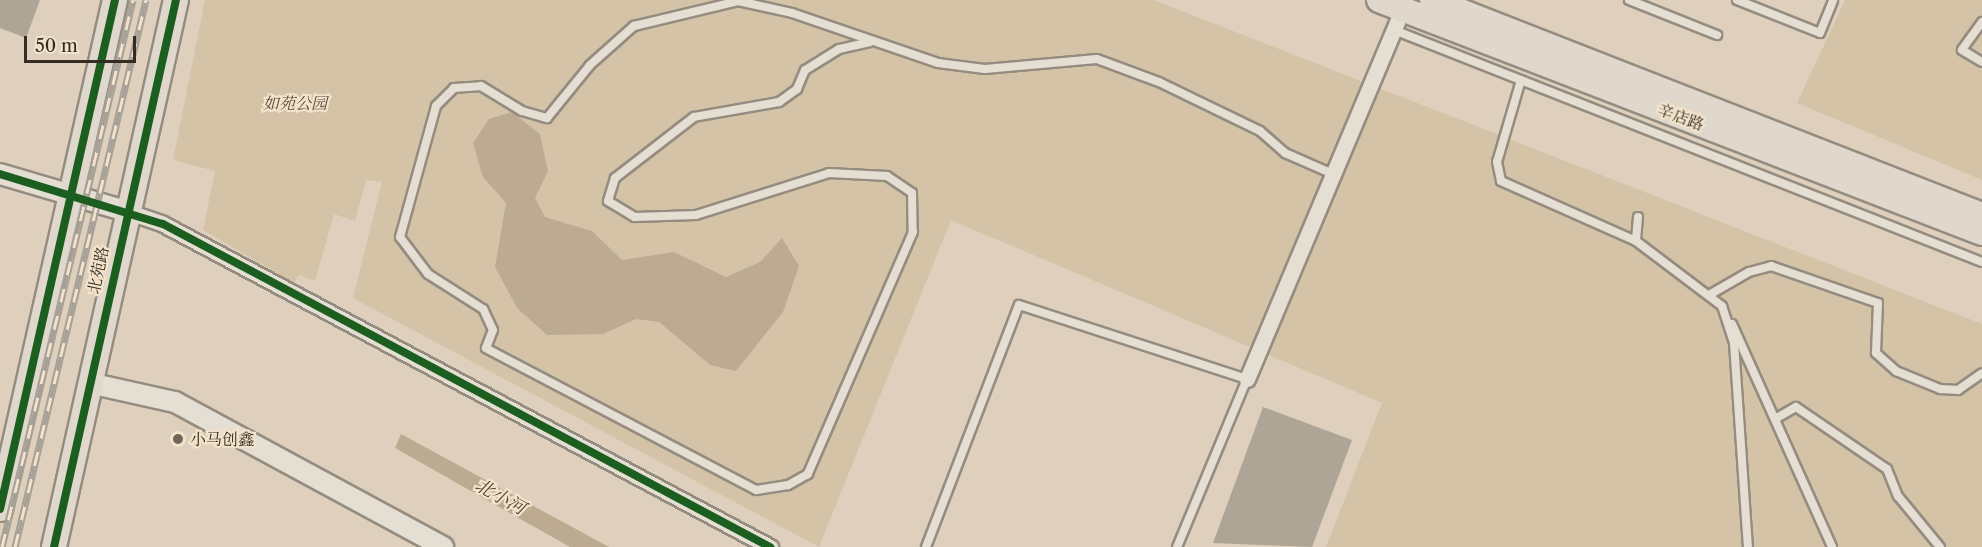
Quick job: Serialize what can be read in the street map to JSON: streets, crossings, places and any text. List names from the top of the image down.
{
  "streets": {
    "main road": ["辛店路", "北苑路"]
  },
  "water": ["北小河"],
  "parks": ["如苑公园"],
  "places": ["小马创鑫"],
  "scale_bar": "50 m"
}
